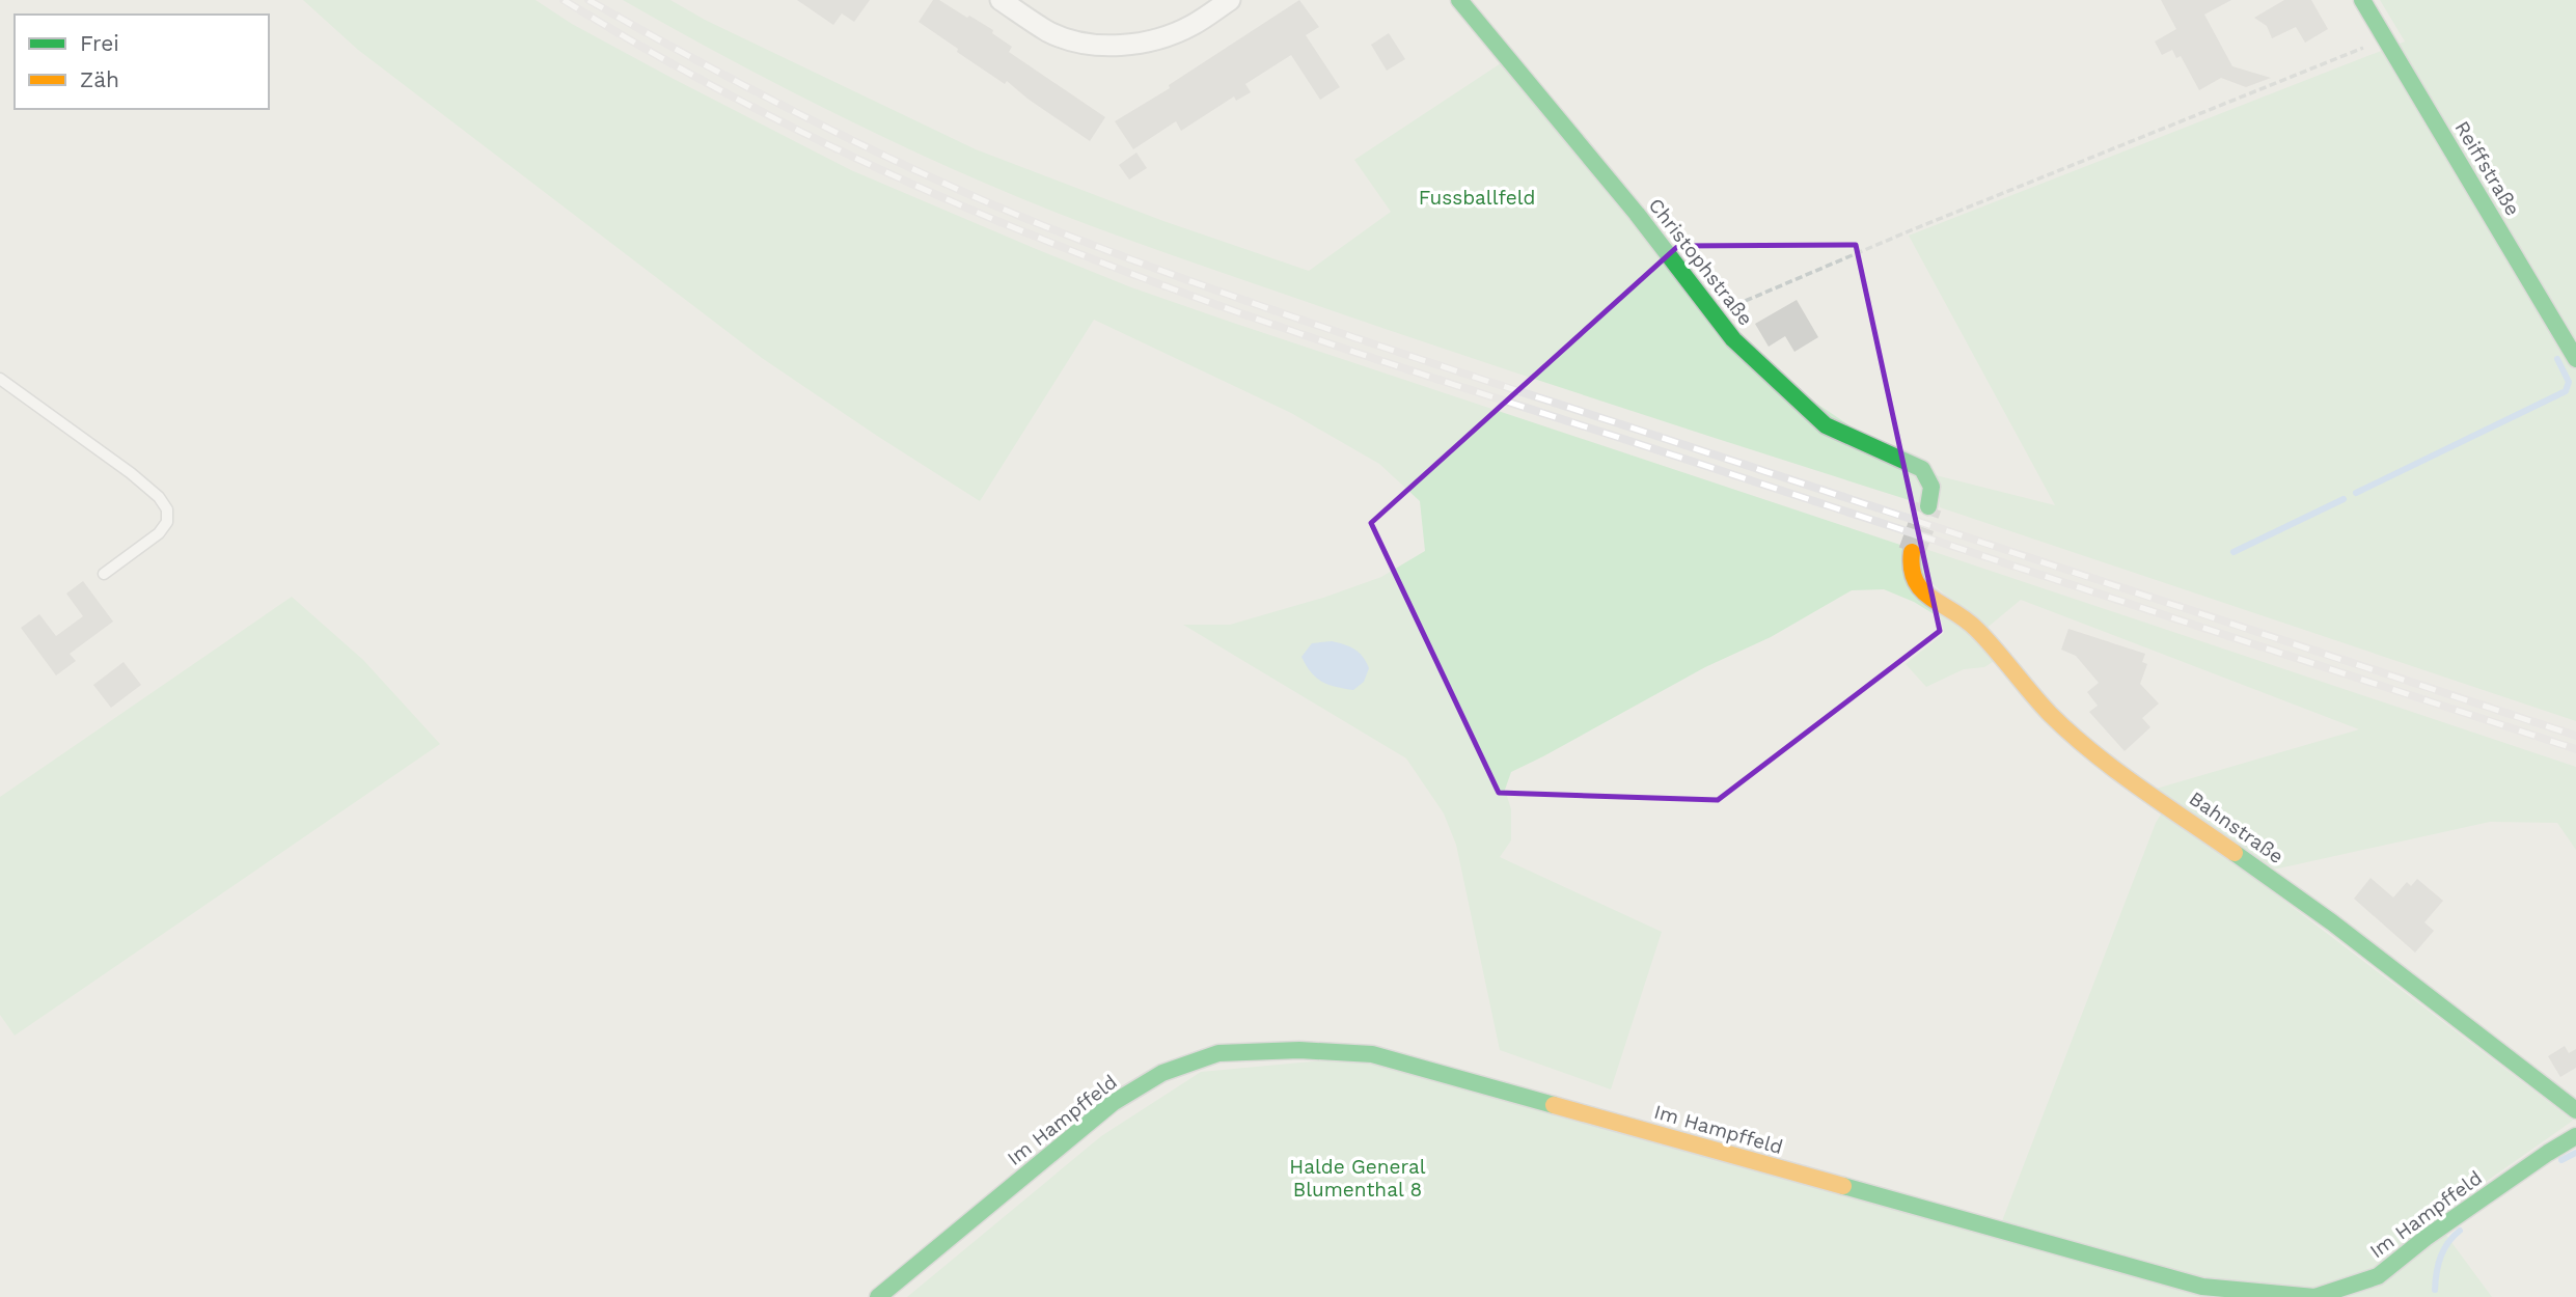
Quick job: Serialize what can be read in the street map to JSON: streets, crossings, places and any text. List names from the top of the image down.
{
  "streets": {
    "street": [
      "Reiffstraße",
      "Christophstraße",
      "Bahnstraße",
      "Im Hampffeld"
    ]
  },
  "parks": ["Fussballfeld", "Halde General Blumenthal 8"],
  "legend": ["Frei", "Zäh"]
}
